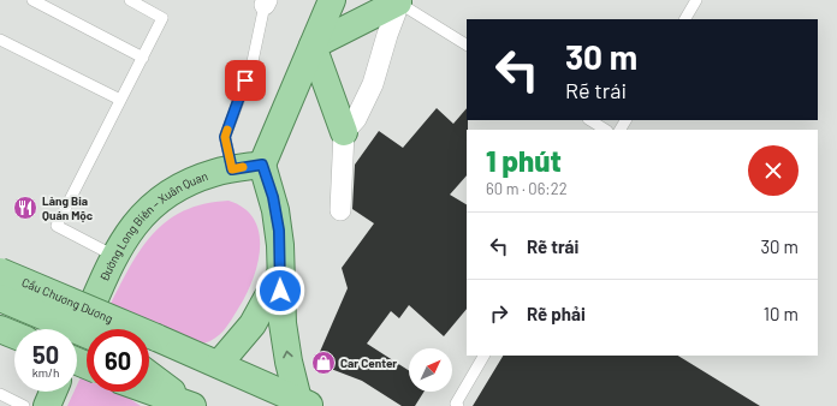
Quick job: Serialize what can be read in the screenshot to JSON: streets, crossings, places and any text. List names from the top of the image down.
{
  "streets": {
    "main road": ["Đường Long Biên – Xuân Quan", "Cầu Chương Dương"]
  },
  "places": {
    "restaurant": ["Làng Bia Quán Mộc"],
    "shop": ["Car Center"]
  },
  "north": "top right",
  "page": {
    "turn": ["30 m", "Rẽ trái"],
    "heading": ["1 phút", "60 m · 06:22"],
    "list": [
      {
        "name": "Rẽ trái",
        "value": "30 m"
      },
      {
        "name": "Rẽ phải",
        "value": "10 m"
      }
    ],
    "speed": "50 km/h",
    "limit": "60"
  }
}
